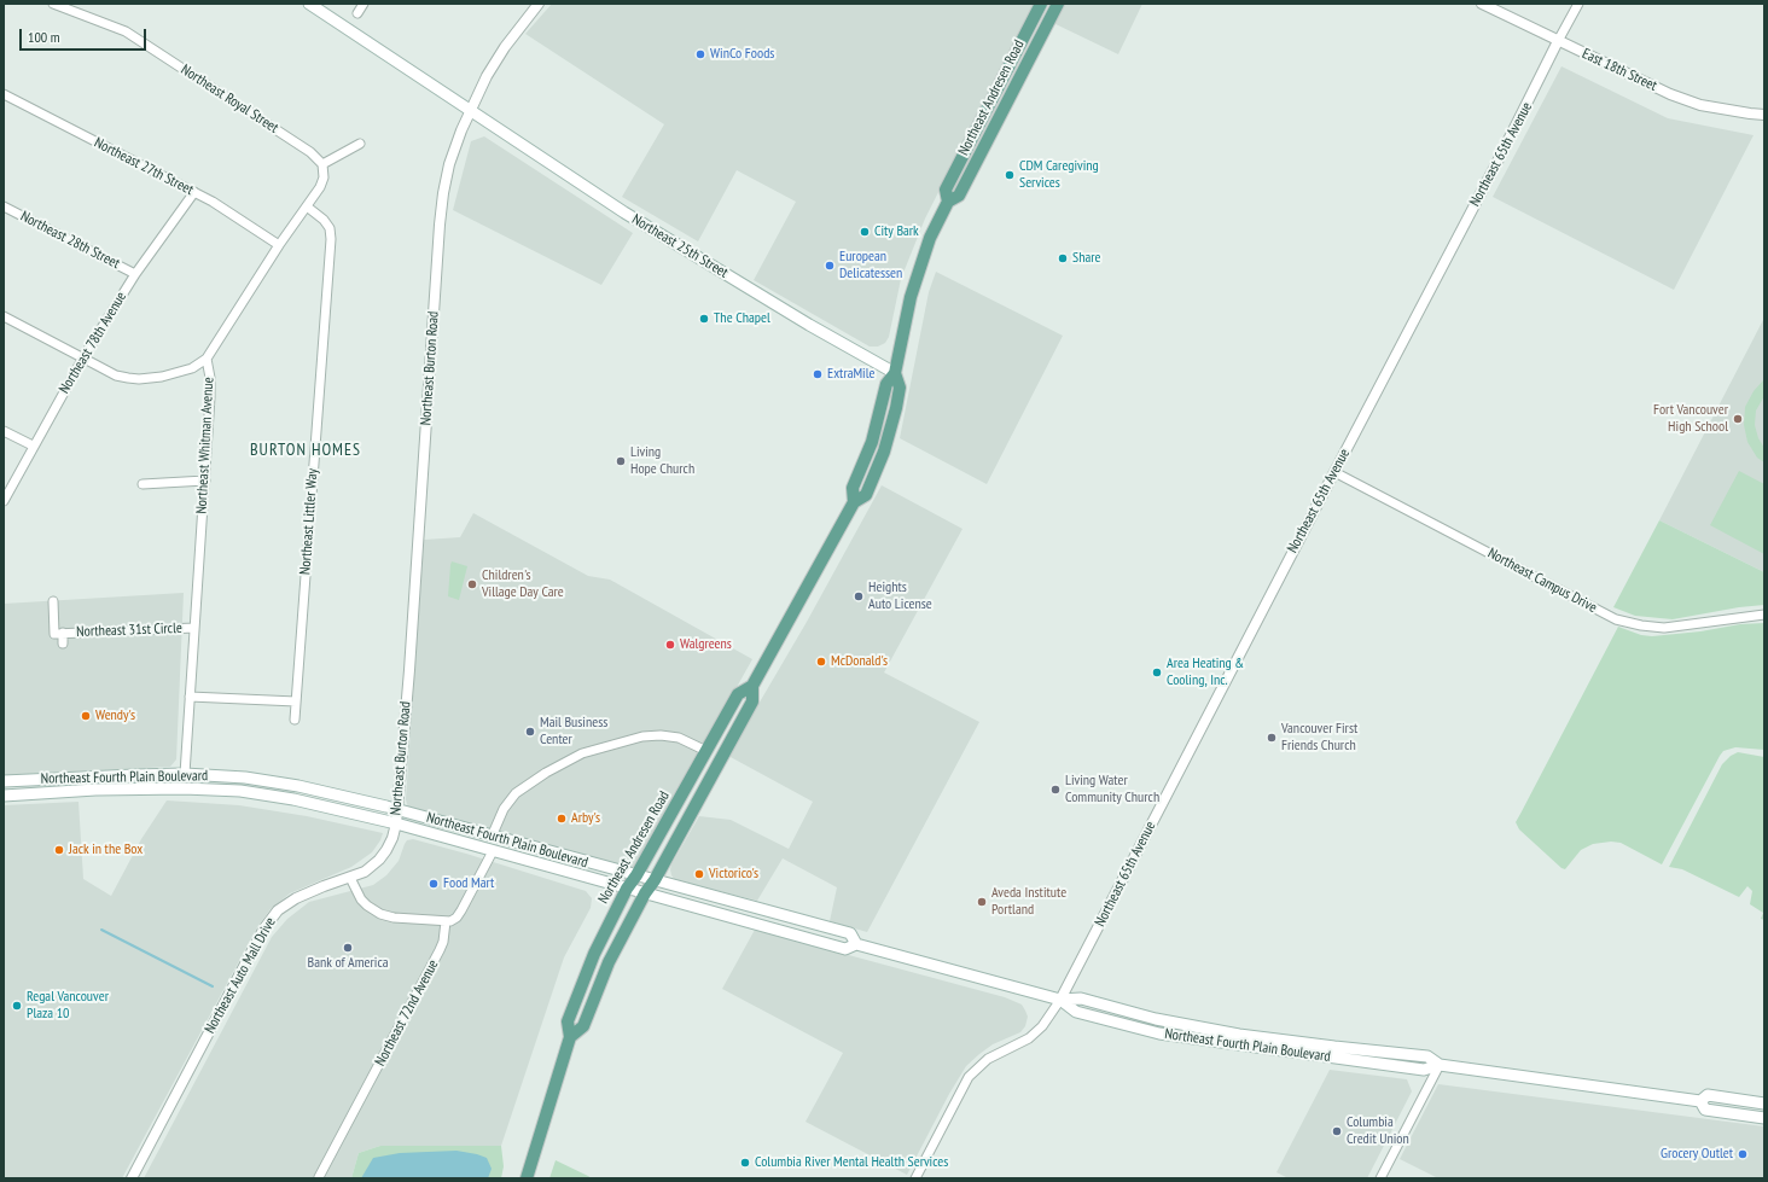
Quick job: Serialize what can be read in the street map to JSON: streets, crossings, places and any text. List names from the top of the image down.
{
  "streets": {
    "main road": ["Northeast Andresen Road", "Northeast 25th Street", "Northeast Fourth Plain Boulevard"],
    "street": [
      "East 18th Street",
      "Northeast Royal Street",
      "Northeast 65th Avenue",
      "Northeast 27th Street",
      "Northeast 28th Street",
      "Northeast 78th Avenue",
      "Northeast Burton Road",
      "Northeast Whitman Avenue",
      "Northeast Littler Way",
      "Northeast Campus Drive",
      "Northeast 31st Circle",
      "Northeast Auto Mall Drive",
      "Northeast 72nd Avenue"
    ]
  },
  "crossings": [
    ["East 18th Street", "Northeast 65th Avenue"],
    ["Northeast Andresen Road", "Northeast 25th Street"],
    ["Northeast Andresen Road", "Northeast Fourth Plain Boulevard"],
    ["Northeast Royal Street", "Northeast Whitman Avenue"],
    ["Northeast 65th Avenue", "Northeast Campus Drive"],
    ["Northeast 65th Avenue", "Northeast Fourth Plain Boulevard"],
    ["Northeast 27th Street", "Northeast 78th Avenue"],
    ["Northeast 27th Street", "Northeast Whitman Avenue"],
    ["Northeast 28th Street", "Northeast 78th Avenue"],
    ["Northeast 25th Street", "Northeast Burton Road"],
    ["Northeast Burton Road", "Northeast Fourth Plain Boulevard"],
    ["Northeast Burton Road", "Northeast Auto Mall Drive"],
    ["Northeast Whitman Avenue", "Northeast Littler Way"],
    ["Northeast Whitman Avenue", "Northeast 31st Circle"],
    ["Northeast Whitman Avenue", "Northeast Fourth Plain Boulevard"],
    ["Northeast Fourth Plain Boulevard", "Northeast Auto Mall Drive"]
  ],
  "districts": ["BURTON HOMES"],
  "places": [
    "WinCo Foods",
    "CDM Caregiving Services",
    "City Bark",
    "Share",
    "European Delicatessen",
    "The Chapel",
    "ExtraMile",
    "Fort Vancouver High School",
    "Living Hope Church",
    "Children's Village Day Care",
    "Heights Auto License",
    "Walgreens",
    "McDonald's",
    "Area Heating & Cooling, Inc.",
    "Wendy's",
    "Mail Business Center",
    "Vancouver First Friends Church",
    "Living Water Community Church",
    "Arby's",
    "Jack in the Box",
    "Victorico's",
    "Food Mart",
    "Aveda Institute Portland",
    "Bank of America",
    "Regal Vancouver Plaza 10",
    "Columbia Credit Union",
    "Grocery Outlet",
    "Columbia River Mental Health Services"
  ],
  "scale_bar": "100 m"
}
